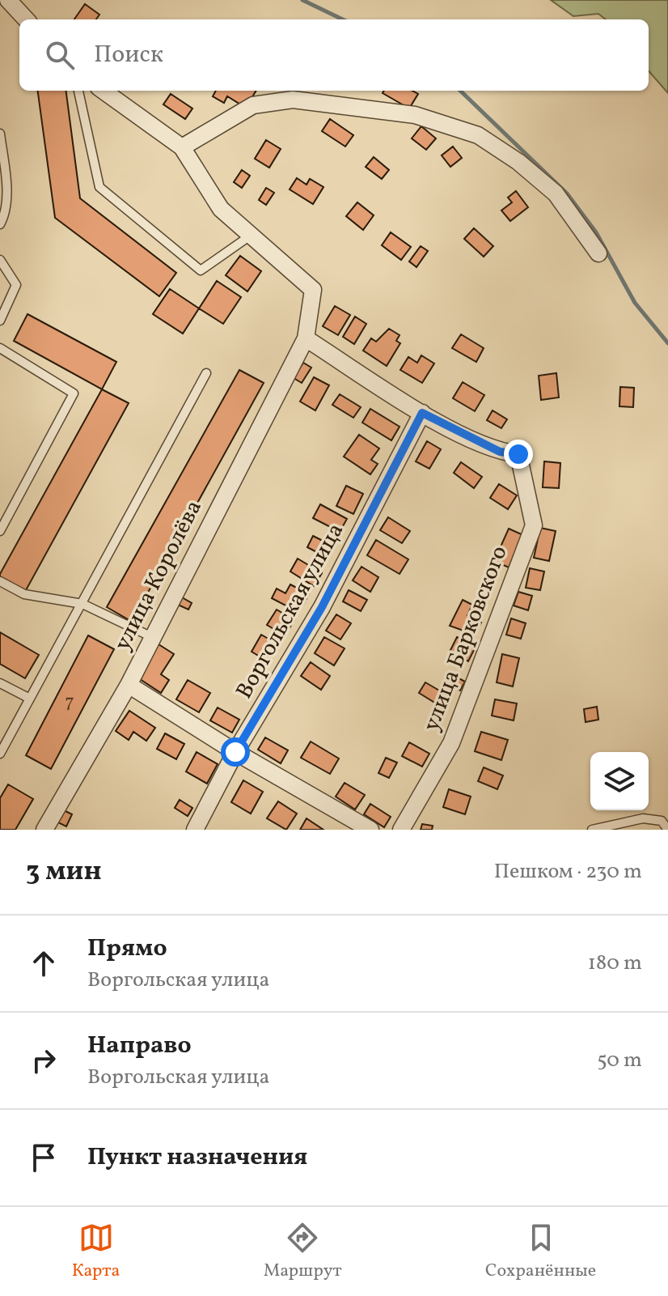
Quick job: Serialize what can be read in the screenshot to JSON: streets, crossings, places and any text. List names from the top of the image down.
{
  "streets": {
    "street": ["улица Королёва", "Воргольская улица", "улица Барковского"]
  },
  "crossings": [
    ["Воргольская улица", "улица Барковского"]
  ],
  "house_numbers": ["7"],
  "page": {
    "search": "Поиск",
    "heading": ["3 мин", "Пешком · 230 m"],
    "list": [
      ["Прямо", "Воргольская улица", "180 m"],
      ["Направо", "Воргольская улица", "50 m"],
      "Пункт назначения"
    ],
    "nav": ["Карта", "Маршрут", "Сохранённые"]
  }
}
